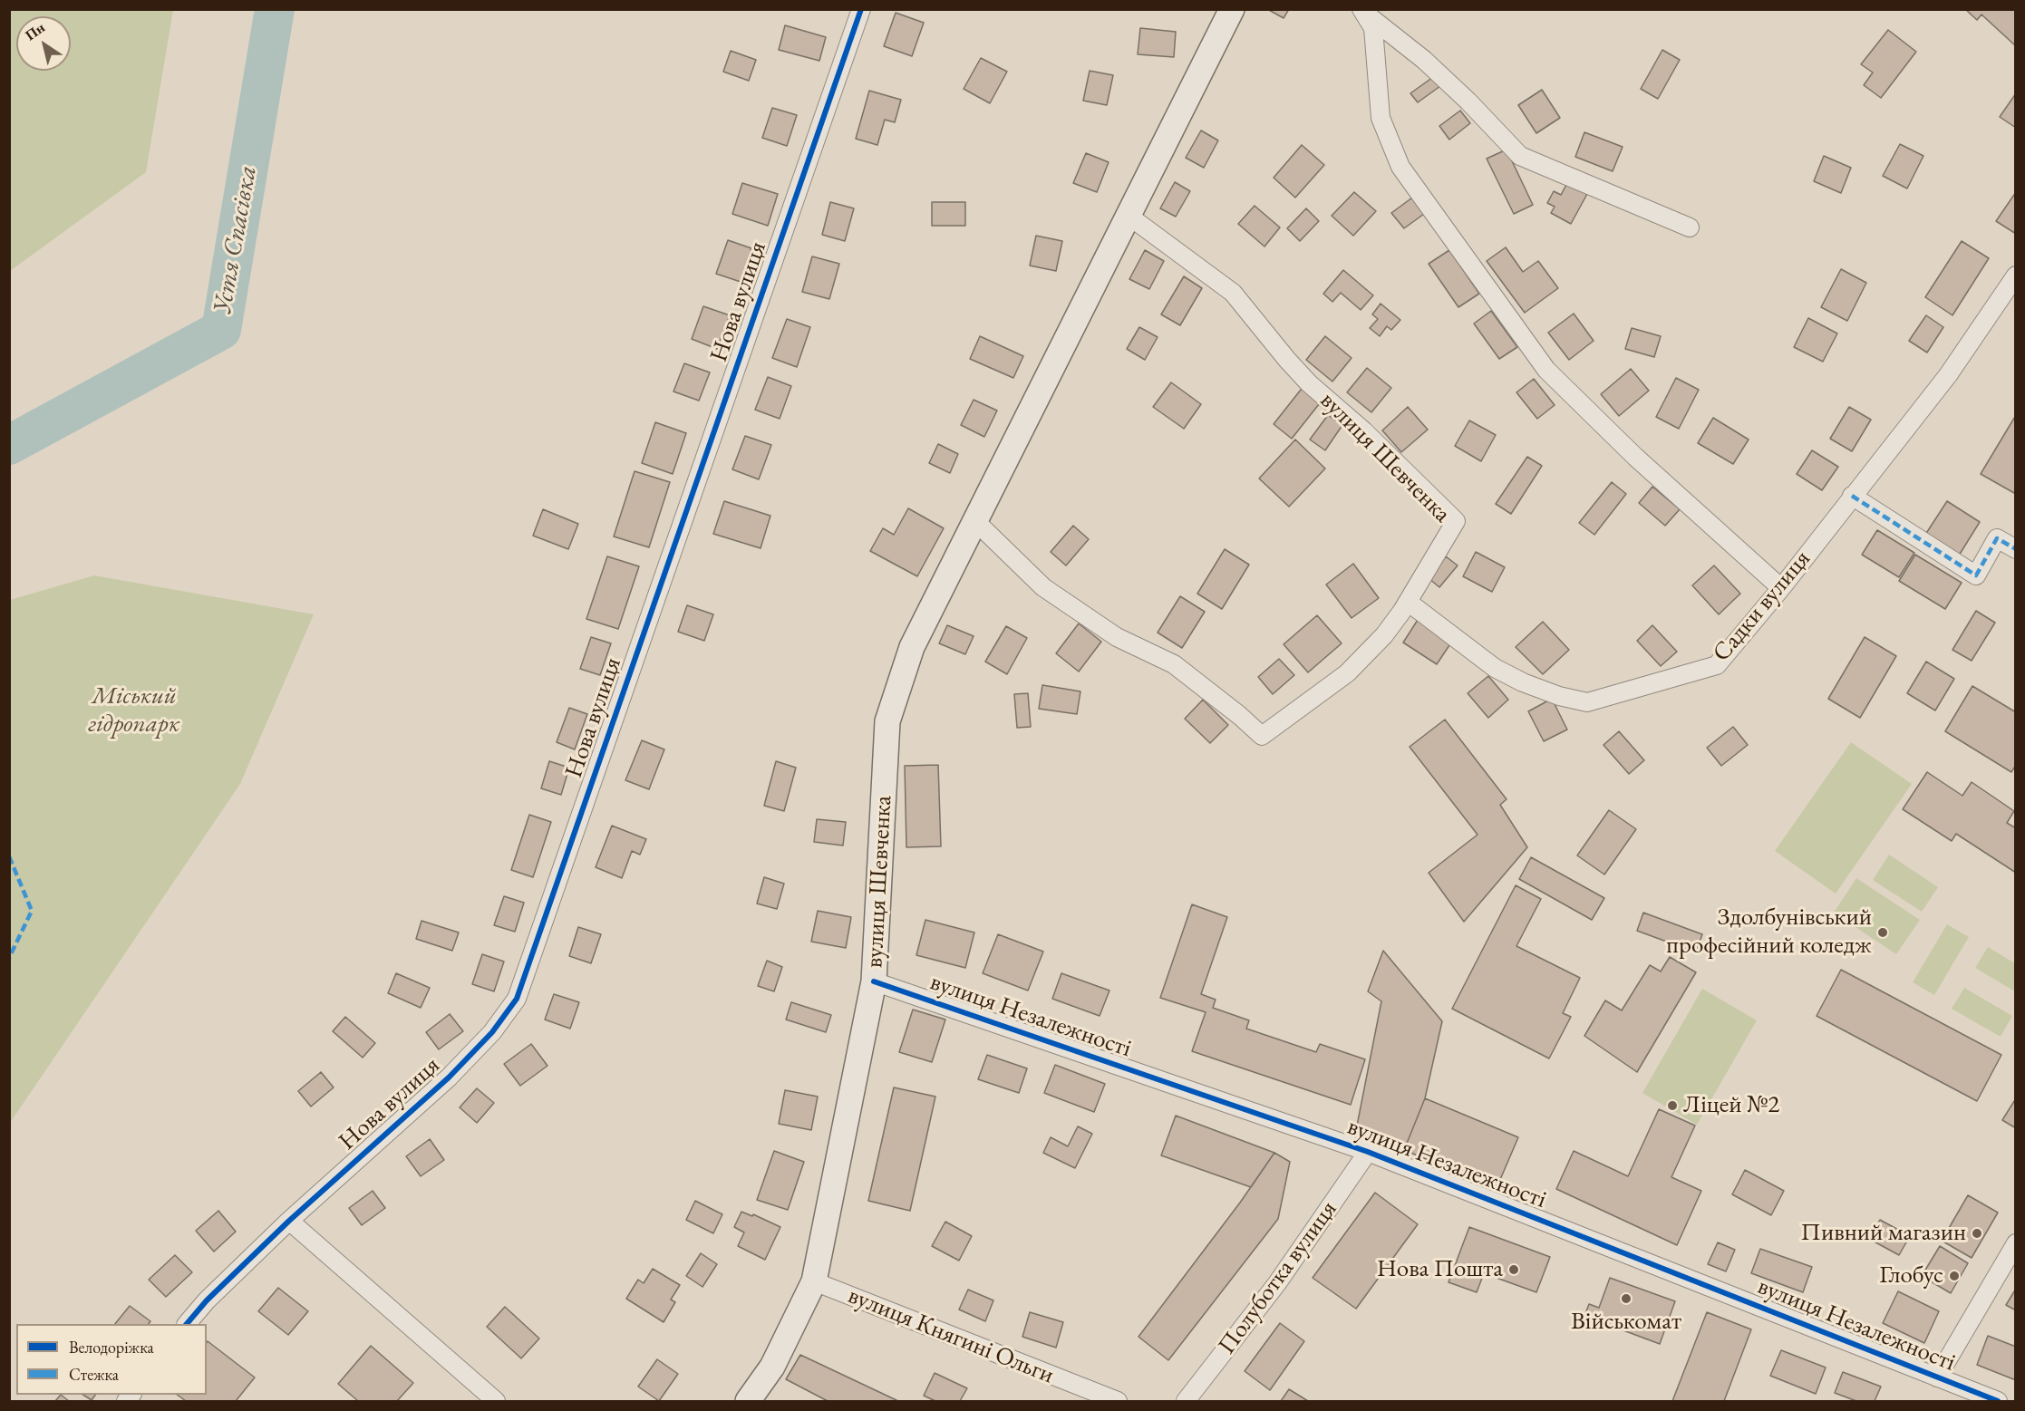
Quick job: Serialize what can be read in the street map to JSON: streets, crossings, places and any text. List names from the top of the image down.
{
  "streets": {
    "main road": ["вулиця Шевченка"],
    "street": [
      "Нова вулиця",
      "Садки вулиця",
      "вулиця Незалежності",
      "Полуботка вулиця",
      "вулиця Княгині Ольги"
    ]
  },
  "crossings": [
    ["вулиця Шевченка", "Садки вулиця"],
    ["вулиця Шевченка", "вулиця Незалежності"],
    ["вулиця Шевченка", "вулиця Княгині Ольги"],
    ["вулиця Незалежності", "Полуботка вулиця"]
  ],
  "water": ["Устя Спасівка"],
  "parks": ["Міський гідропарк"],
  "places": [
    "Здолбунівський професійний коледж",
    "Ліцей №2",
    "Пивний магазин",
    "Нова Пошта",
    "Глобус",
    "Вiйськомат"
  ],
  "legend": ["Велодоріжка", "Стежка"],
  "north": "top left"
}
